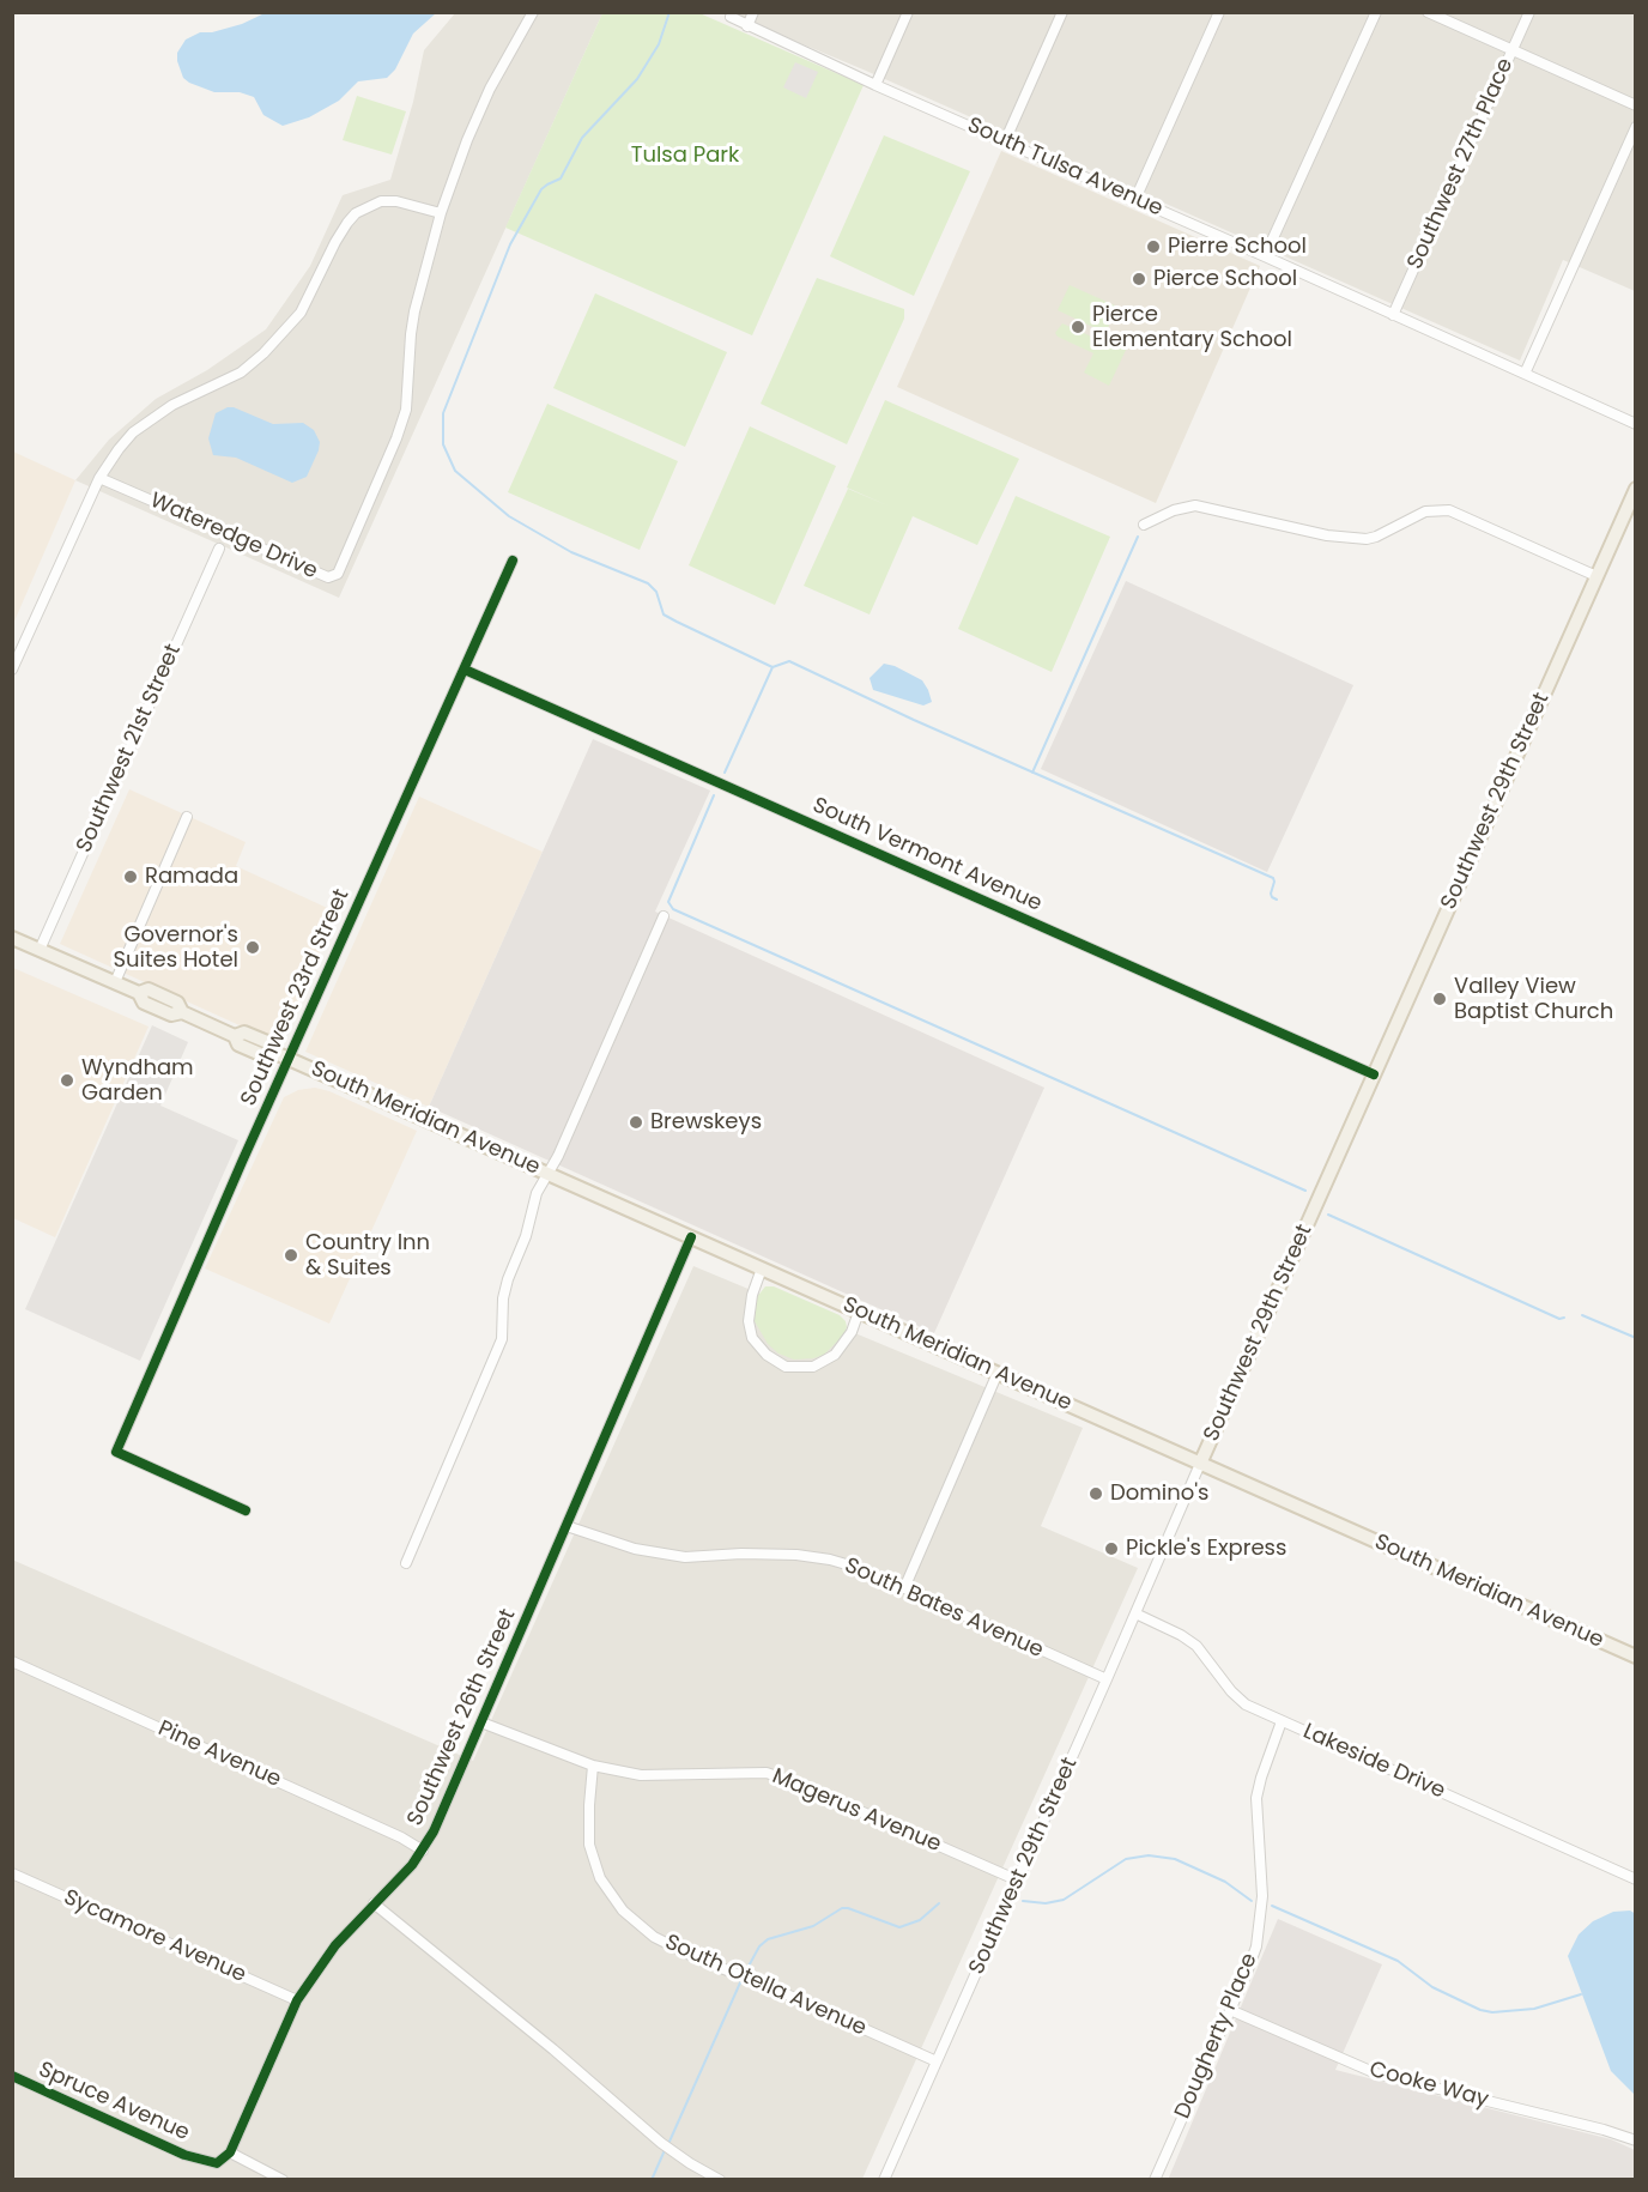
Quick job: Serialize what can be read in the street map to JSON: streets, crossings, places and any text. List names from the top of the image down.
{
  "streets": {
    "main road": ["Southwest 29th Street", "South Meridian Avenue"],
    "street": [
      "Southwest 27th Place",
      "South Tulsa Avenue",
      "Wateredge Drive",
      "Southwest 21st Street",
      "South Vermont Avenue",
      "Southwest 23rd Street",
      "South Bates Avenue",
      "Southwest 26th Street",
      "Pine Avenue",
      "Lakeside Drive",
      "Magerus Avenue",
      "Sycamore Avenue",
      "South Otella Avenue",
      "Dougherty Place",
      "Cooke Way",
      "Spruce Avenue"
    ]
  },
  "crossings": [
    ["Southwest 27th Place", "South Tulsa Avenue"],
    ["Southwest 21st Street", "South Meridian Avenue"],
    ["Southwest 29th Street", "South Vermont Avenue"],
    ["Southwest 29th Street", "South Meridian Avenue"],
    ["Southwest 29th Street", "South Bates Avenue"],
    ["Southwest 29th Street", "Lakeside Drive"],
    ["Southwest 29th Street", "Magerus Avenue"],
    ["Southwest 29th Street", "South Otella Avenue"],
    ["South Vermont Avenue", "Southwest 23rd Street"],
    ["Southwest 23rd Street", "South Meridian Avenue"],
    ["South Meridian Avenue", "Southwest 26th Street"],
    ["South Bates Avenue", "Southwest 26th Street"],
    ["Southwest 26th Street", "Pine Avenue"],
    ["Southwest 26th Street", "Magerus Avenue"],
    ["Southwest 26th Street", "Sycamore Avenue"],
    ["Southwest 26th Street", "Spruce Avenue"],
    ["Lakeside Drive", "Dougherty Place"],
    ["Magerus Avenue", "South Otella Avenue"],
    ["Dougherty Place", "Cooke Way"]
  ],
  "parks": ["Tulsa Park"],
  "places": [
    "Pierre School",
    "Pierce School",
    "Pierce Elementary School",
    "Ramada",
    "Governor's Suites Hotel",
    "Valley View Baptist Church",
    "Wyndham Garden",
    "Brewskeys",
    "Country Inn & Suites",
    "Domino's",
    "Pickle's Express"
  ]
}
